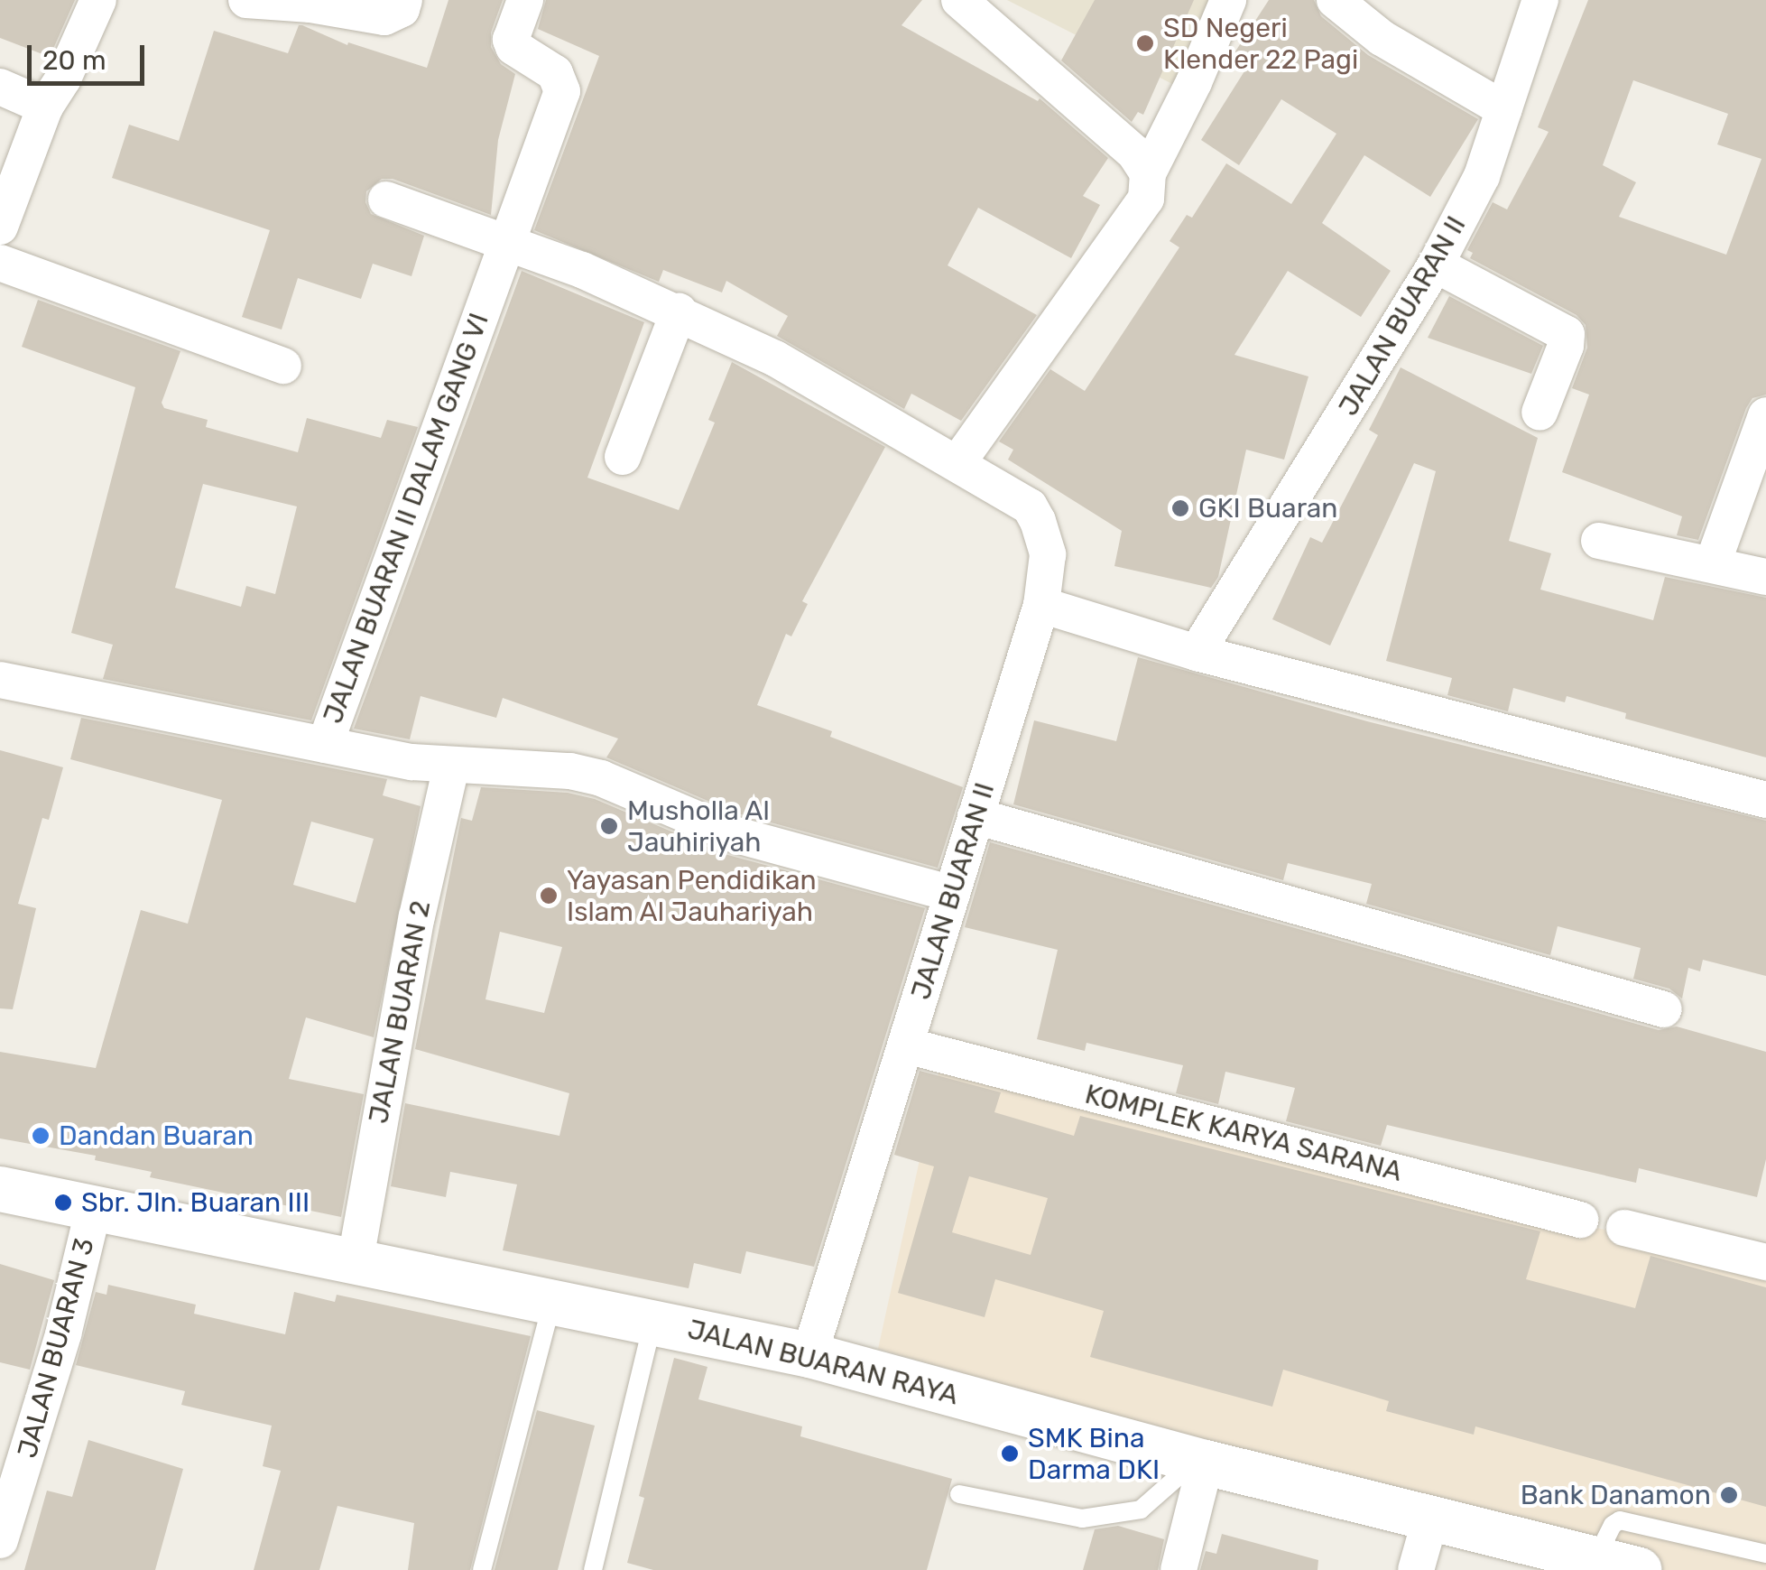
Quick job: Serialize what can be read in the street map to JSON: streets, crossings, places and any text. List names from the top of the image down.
{
  "streets": {
    "street": [
      "JALAN BUARAN II",
      "JALAN BUARAN II DALAM GANG VI",
      "JALAN BUARAN 2",
      "KOMPLEK KARYA SARANA",
      "JALAN BUARAN 3",
      "JALAN BUARAN RAYA"
    ]
  },
  "crossings": [
    ["JALAN BUARAN II", "JALAN BUARAN II DALAM GANG VI"],
    ["JALAN BUARAN II", "KOMPLEK KARYA SARANA"],
    ["JALAN BUARAN II", "JALAN BUARAN RAYA"],
    ["JALAN BUARAN II DALAM GANG VI", "JALAN BUARAN 2"],
    ["JALAN BUARAN 2", "JALAN BUARAN RAYA"],
    ["JALAN BUARAN 3", "JALAN BUARAN RAYA"]
  ],
  "places": [
    "SD Negeri Klender 22 Pagi",
    "GKI Buaran",
    "Musholla Al Jauhiriyah",
    "Yayasan Pendidikan Islam Al Jauhariyah",
    "Dandan Buaran",
    "Sbr. Jln. Buaran III",
    "SMK Bina Darma DKI",
    "Bank Danamon"
  ],
  "scale_bar": "20 m"
}
